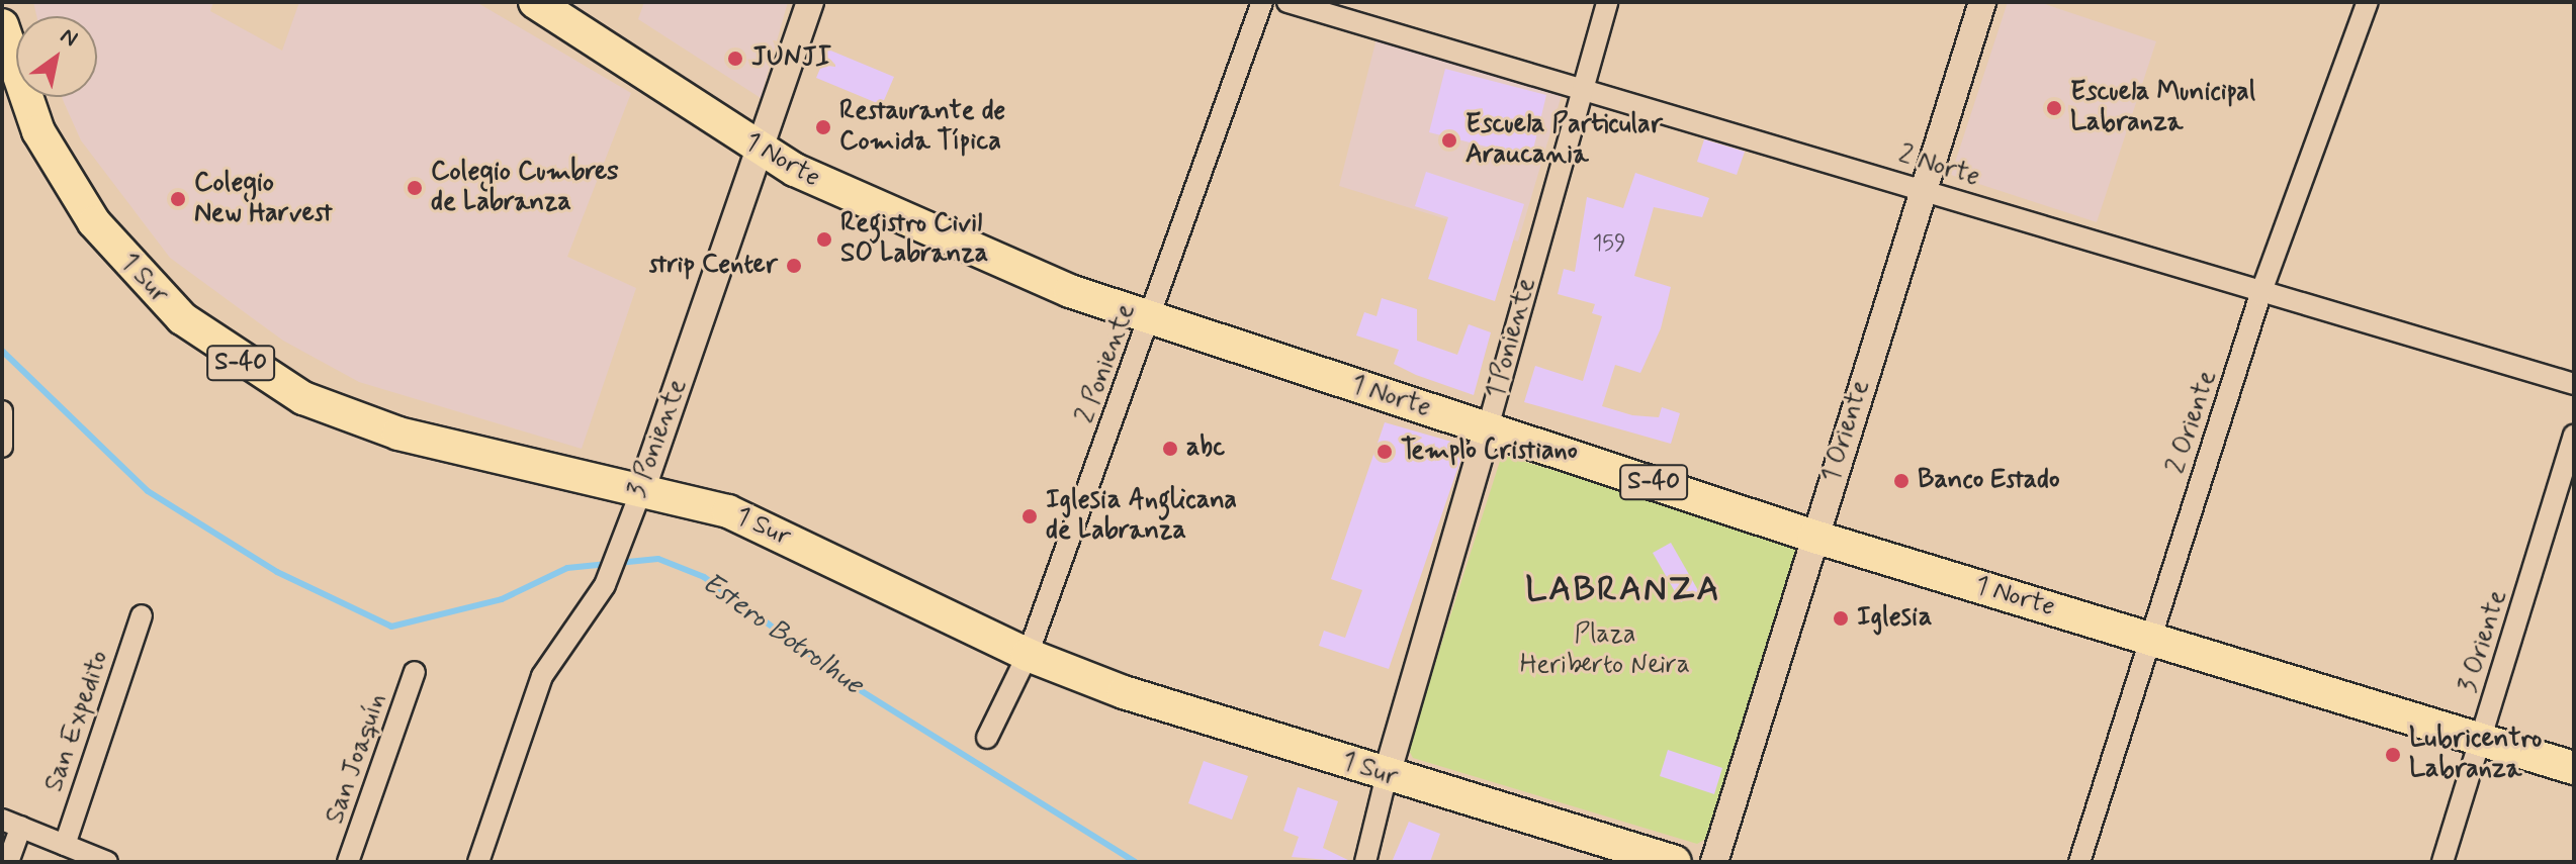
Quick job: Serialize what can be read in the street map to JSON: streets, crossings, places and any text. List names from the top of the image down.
{
  "streets": {
    "main road": ["1 Norte", "1 Sur", "S-40"],
    "street": [
      "2 Norte",
      "1 Poniente",
      "2 Poniente",
      "2 Oriente",
      "1 Oriente",
      "3 Poniente",
      "3 Oriente",
      "San Expedito",
      "San Joaquín"
    ]
  },
  "crossings": [
    ["1 Norte", "1 Poniente"],
    ["1 Norte", "2 Poniente"],
    ["1 Norte", "2 Oriente"],
    ["1 Norte", "1 Oriente"],
    ["1 Norte", "3 Poniente"],
    ["1 Norte", "3 Oriente"],
    ["2 Norte", "1 Poniente"],
    ["2 Norte", "2 Oriente"],
    ["2 Norte", "1 Oriente"],
    ["1 Sur", "1 Poniente"],
    ["1 Sur", "2 Poniente"],
    ["1 Sur", "3 Poniente"]
  ],
  "districts": ["LABRANZA"],
  "water": ["Estero Botrolhue"],
  "parks": ["Plaza Heriberto Neira"],
  "places": [
    "JUNJI",
    "Escuela Municipal Labranza",
    "Restaurante de Comida Típica",
    "Escuela Particular Araucania",
    "Colegio Cumbres de Labranza",
    "Colegio New Harvest",
    "Registro Civil SO Labranza",
    "strip Center",
    "abc",
    "Templo Cristiano",
    "Banco Estado",
    "Iglesia Anglicana de Labranza",
    "Iglesia",
    "Lubricentro Labranza"
  ],
  "house_numbers": ["159"],
  "north": "top right"
}
